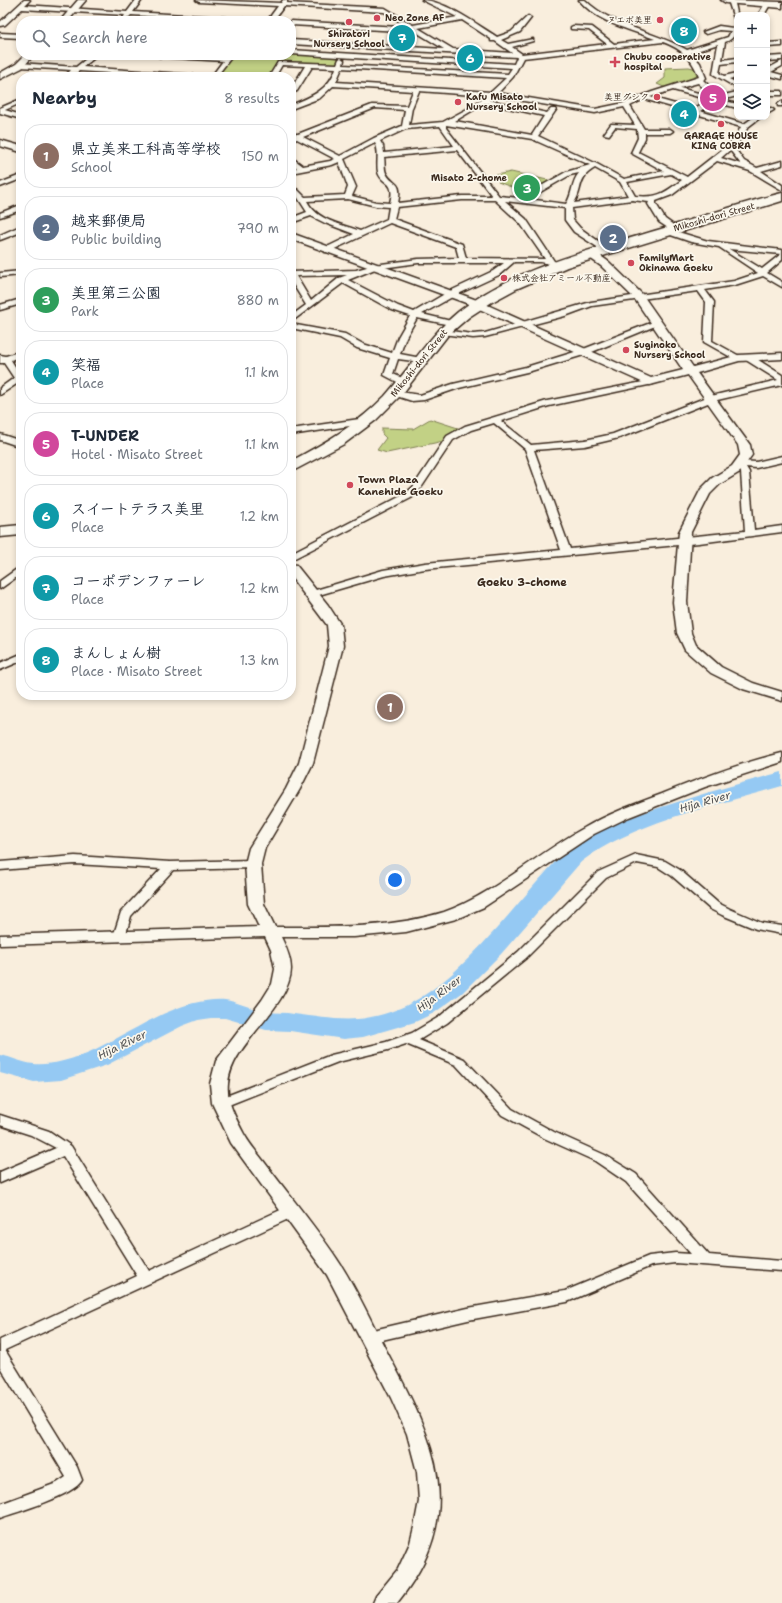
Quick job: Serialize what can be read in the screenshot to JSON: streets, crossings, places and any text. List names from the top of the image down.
{
  "streets": {
    "highway": ["Mikoshi-dori Street"]
  },
  "districts": ["Misato 2-chome", "Goeku 3-chome"],
  "water": ["Hija River"],
  "places": {
    "other": [
      "Neo Zone AF",
      "ヌエボ美里",
      "Shiratori Nursery School",
      "美里グシク",
      "Kafu Misato Nursery School",
      "GARAGE HOUSE KING COBRA",
      "FamilyMart Okinawa Goeku",
      "株式会社アミール不動産",
      "Suginoko Nursery School",
      "Town Plaza Kanehide Goeku"
    ],
    "health": ["Chubu cooperative hospital"]
  },
  "page": {
    "map_buttons": ["+", "−"],
    "pins": [
      "8",
      "7",
      "6",
      "5",
      "4",
      "3",
      "2",
      "1"
    ],
    "search": "Search here",
    "heading": ["Nearby", "8 results"],
    "list": [
      {
        "mark": "1",
        "name": "県立美来工科高等学校",
        "note": "School",
        "value": "150 m"
      },
      {
        "mark": "2",
        "name": "越来郵便局",
        "note": "Public building",
        "value": "790 m"
      },
      {
        "mark": "3",
        "name": "美里第三公園",
        "note": "Park",
        "value": "880 m"
      },
      {
        "mark": "4",
        "name": "笑福",
        "note": "Place",
        "value": "1.1 km"
      },
      {
        "mark": "5",
        "name": "T-UNDER",
        "note": "Hotel · Misato Street",
        "value": "1.1 km"
      },
      {
        "mark": "6",
        "name": "スイートテラス美里",
        "note": "Place",
        "value": "1.2 km"
      },
      {
        "mark": "7",
        "name": "コーポデンファーレ",
        "note": "Place",
        "value": "1.2 km"
      },
      {
        "mark": "8",
        "name": "まんしょん樹",
        "note": "Place · Misato Street",
        "value": "1.3 km"
      }
    ]
  }
}
